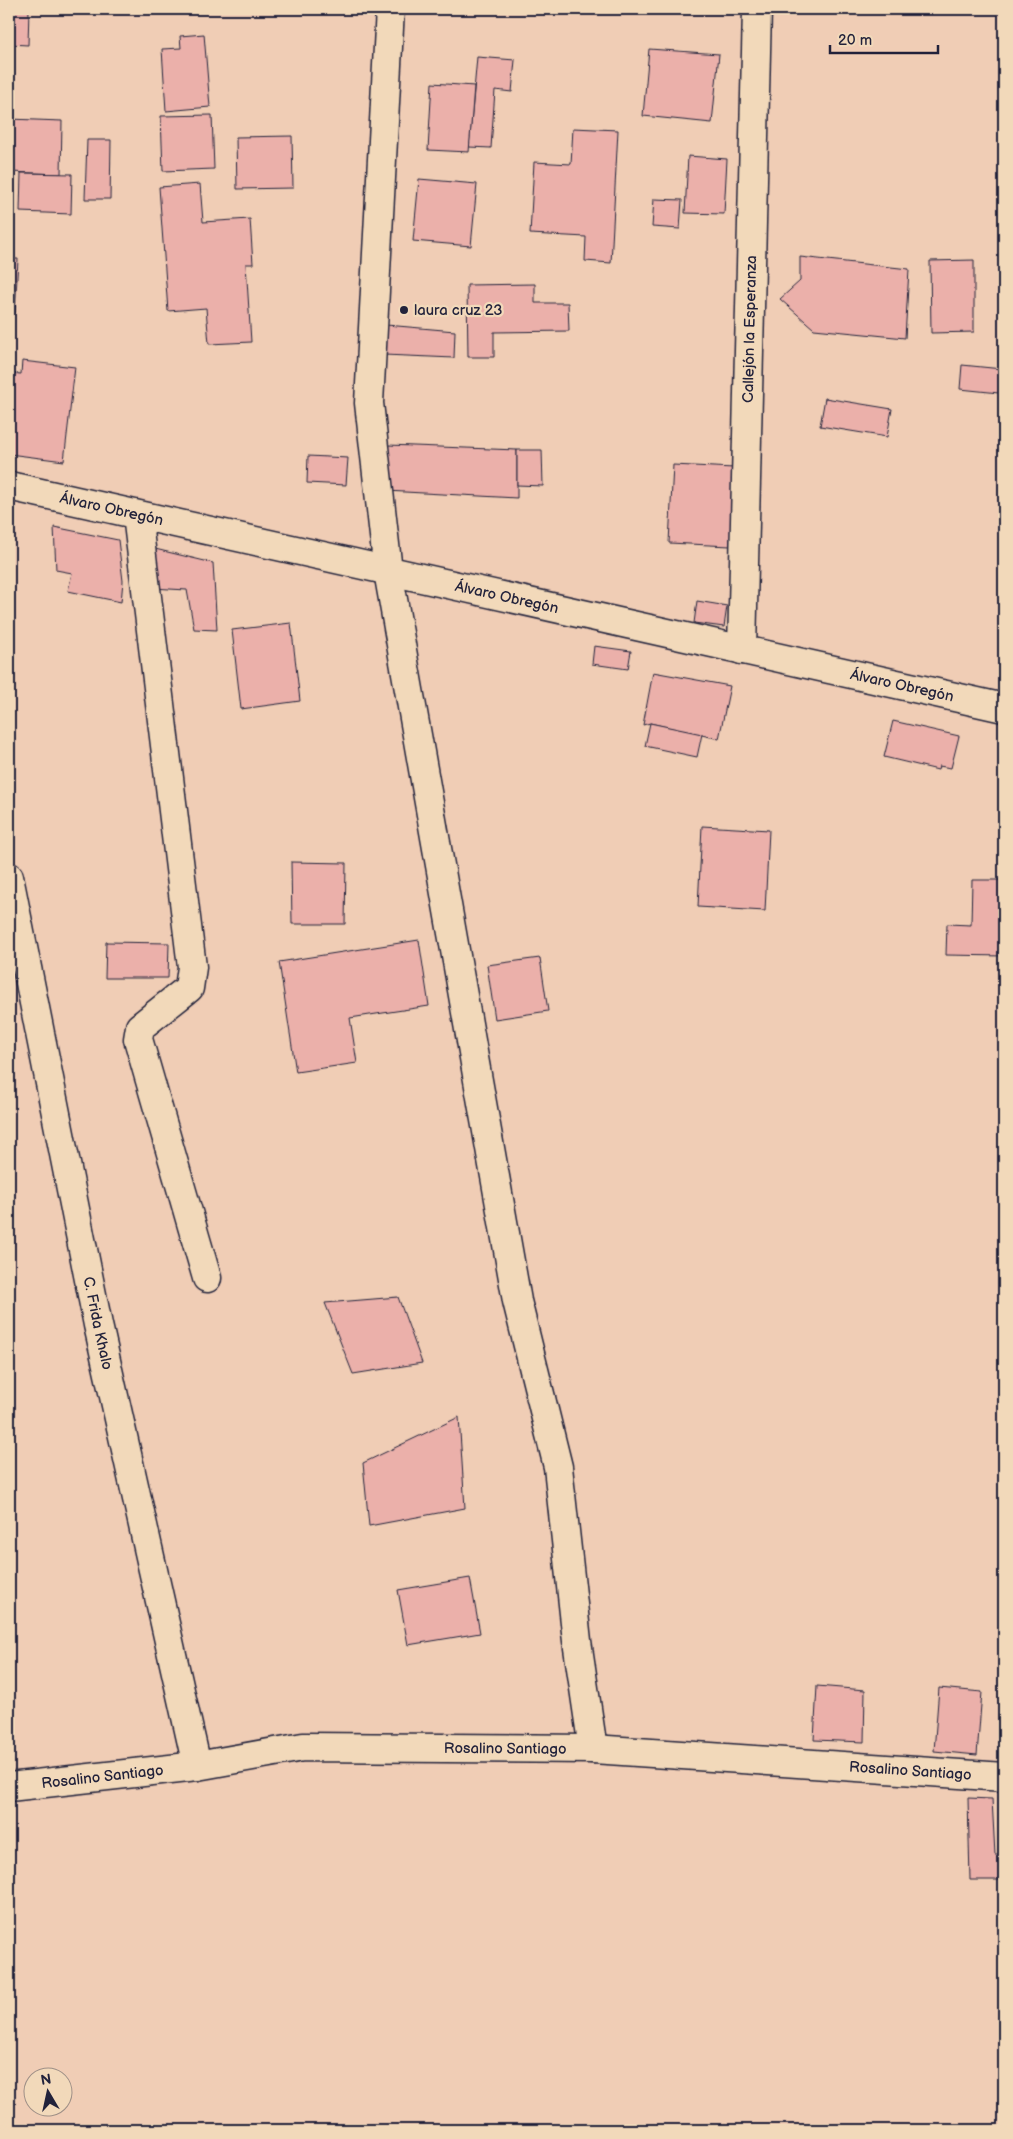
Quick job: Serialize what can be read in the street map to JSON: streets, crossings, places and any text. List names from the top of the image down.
{
  "streets": {
    "street": [
      "Callejón la Esperanza",
      "Álvaro Obregón",
      "C. Frida Khalo",
      "Rosalino Santiago"
    ]
  },
  "crossings": [
    ["Callejón la Esperanza", "Álvaro Obregón"],
    ["C. Frida Khalo", "Rosalino Santiago"]
  ],
  "places": ["laura cruz 23"],
  "scale_bar": "20 m",
  "north": "top"
}
